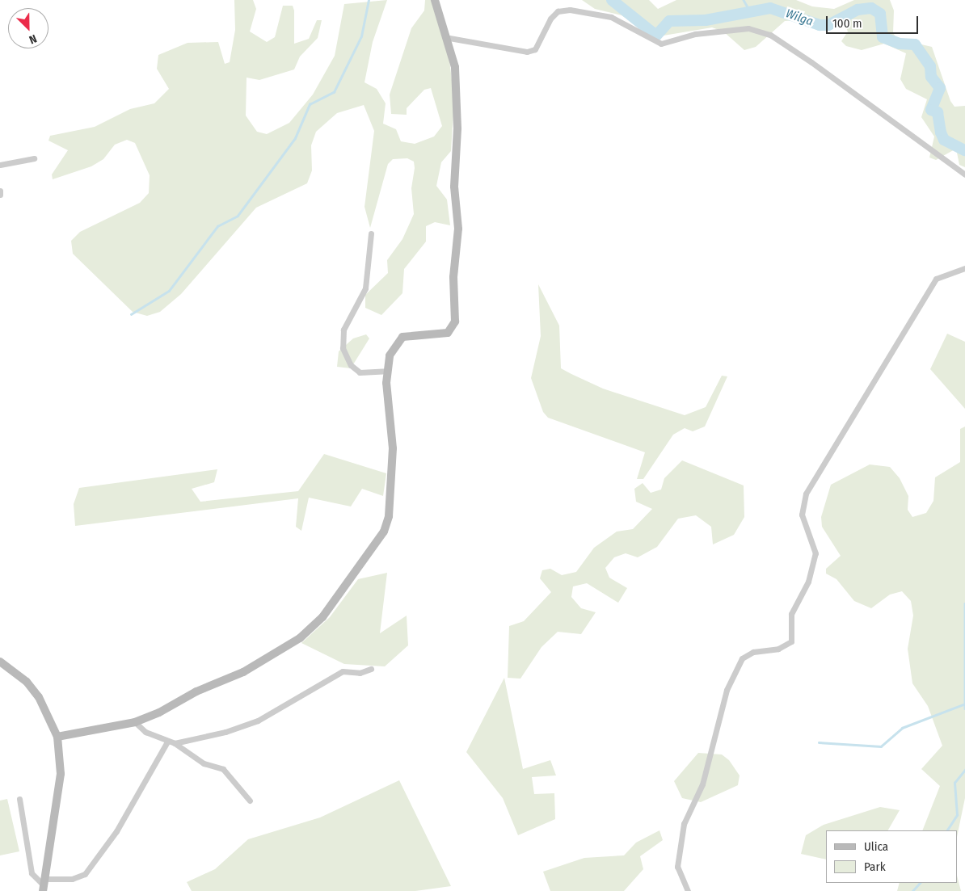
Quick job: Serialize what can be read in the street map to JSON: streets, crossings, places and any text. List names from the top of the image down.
{
  "water": ["Wilga"],
  "legend": ["Ulica", "Park"],
  "scale_bar": "100 m",
  "north": "bottom right"
}
